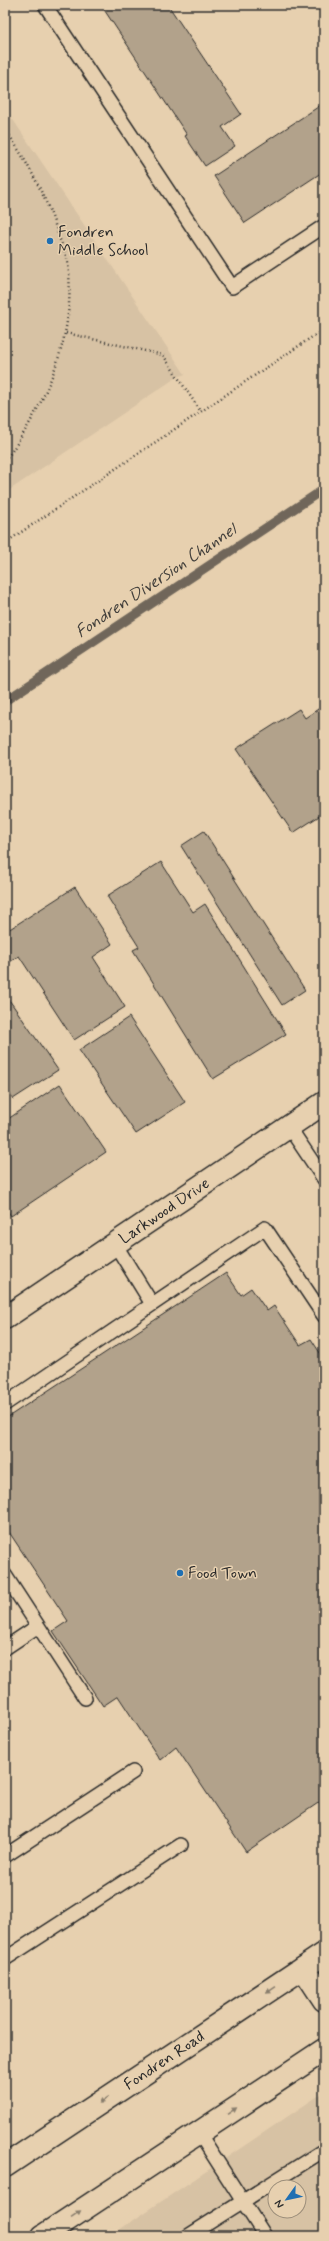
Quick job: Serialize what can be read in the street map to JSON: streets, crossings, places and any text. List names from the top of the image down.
{
  "streets": {
    "main road": ["Larkwood Drive", "Fondren Road"]
  },
  "water": ["Fondren Diversion Channel"],
  "places": ["Fondren Middle School", "Food Town"],
  "north": "bottom left"
}
